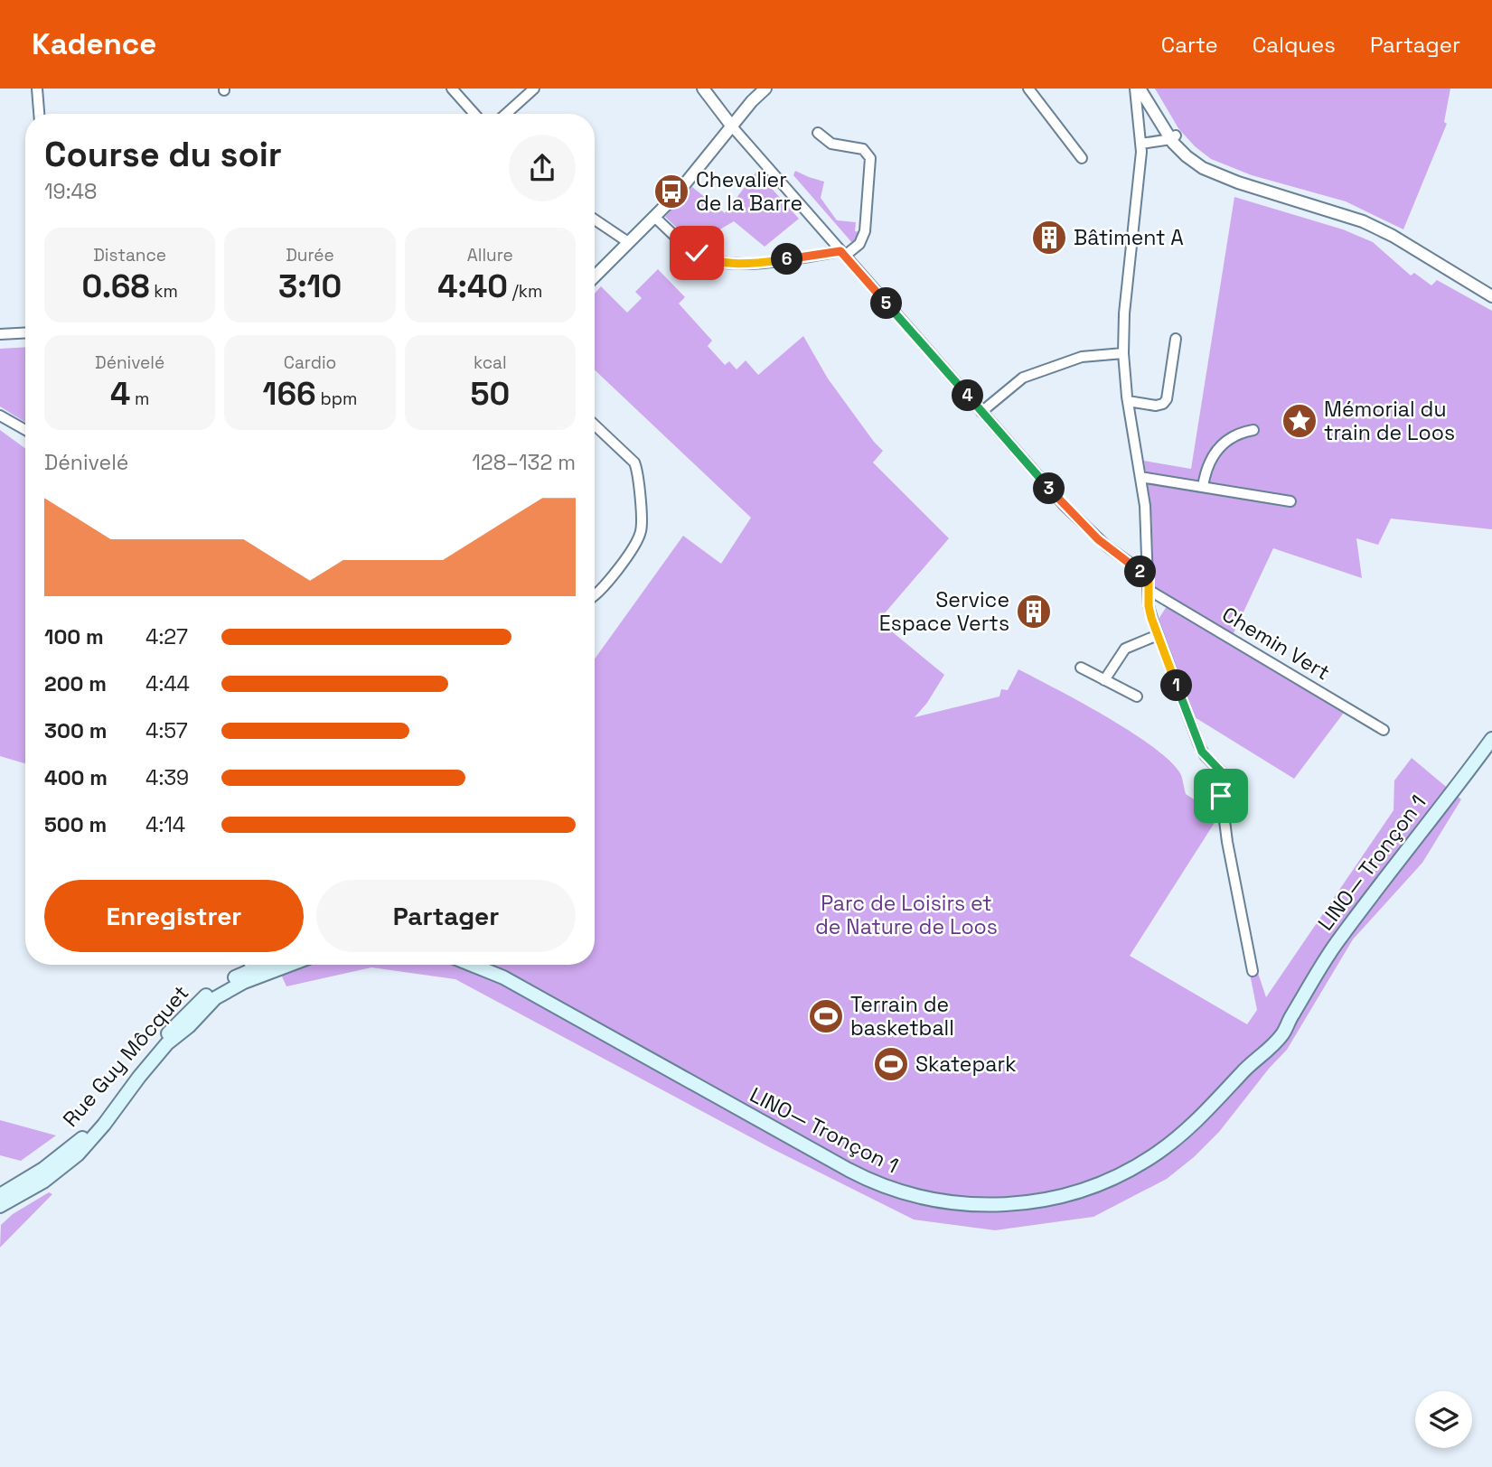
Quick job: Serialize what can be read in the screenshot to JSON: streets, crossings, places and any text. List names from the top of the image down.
{
  "streets": {
    "main road": ["LINO— Tronçon 1", "Rue Guy Môcquet"],
    "street": ["Chemin Vert"]
  },
  "parks": ["Parc de Loisirs et de Nature de Loos"],
  "places": {
    "bus stop": ["Chevalier de la Barre"],
    "building": ["Bâtiment A", "Service Espace Verts"],
    "place": ["Mémorial du train de Loos"],
    "sports": ["Terrain de basketball", "Skatepark"]
  },
  "page": {
    "header": "Kadence",
    "nav": ["Carte", "Calques", "Partager"],
    "heading": ["Course du soir", "19:48"],
    "stats": [
      ["Distance", "0.68 km"],
      ["Durée", "3:10"],
      ["Allure", "4:40 /km"],
      ["Dénivelé", "4 m"],
      ["Cardio", "166 bpm"],
      ["kcal", "50"]
    ],
    "pins": [
      "6",
      "5",
      "4",
      "3",
      "2",
      "1"
    ],
    "chart": ["Dénivelé", "128–132 m"],
    "list": [
      {
        "name": "100 m",
        "note": "4:27"
      },
      {
        "name": "200 m",
        "note": "4:44"
      },
      {
        "name": "300 m",
        "note": "4:57"
      },
      {
        "name": "400 m",
        "note": "4:39"
      },
      {
        "name": "500 m",
        "note": "4:14"
      }
    ],
    "buttons": ["Enregistrer", "Partager"]
  }
}
